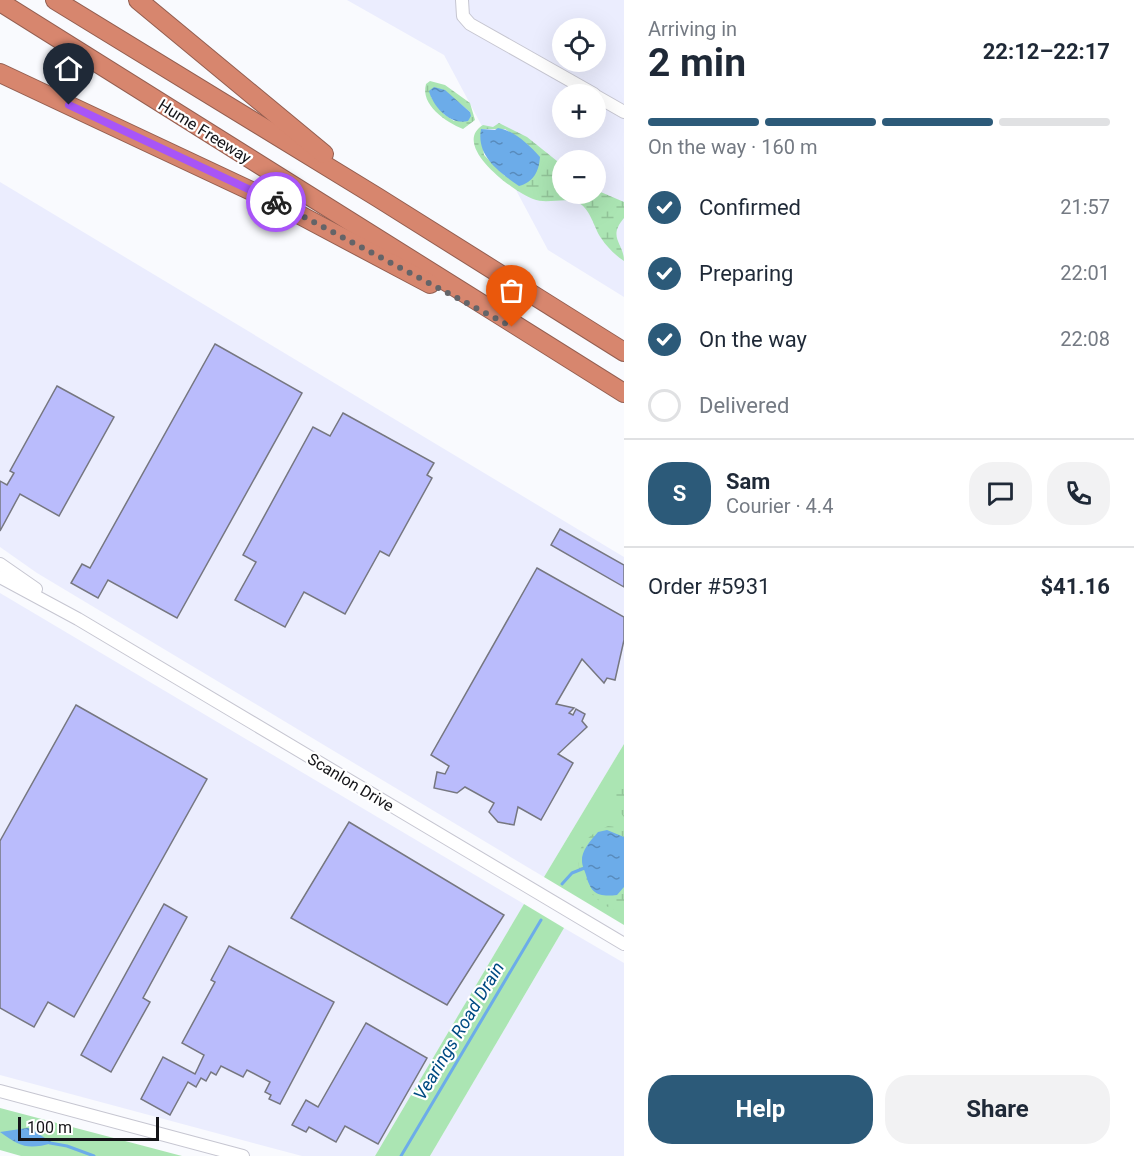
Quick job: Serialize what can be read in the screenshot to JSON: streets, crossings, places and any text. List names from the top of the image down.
{
  "streets": {
    "highway": ["Hume Freeway"],
    "street": ["Scanlon Drive"]
  },
  "water": ["Vearings Road Drain"],
  "scale_bar": "100 m",
  "page": {
    "heading": ["2 min", "Arriving in", "22:12–22:17"],
    "panel": [
      "Sam",
      "Courier · 4.4",
      "Order #5931",
      "$41.16"
    ],
    "map_buttons": ["+", "−"],
    "bar": "On the way · 160 m",
    "list": [
      ["Confirmed", "21:57"],
      ["Preparing", "22:01"],
      ["On the way", "22:08"],
      "Delivered"
    ],
    "round": "S",
    "buttons": ["Help", "Share"],
    "scale": "100 m"
  }
}
